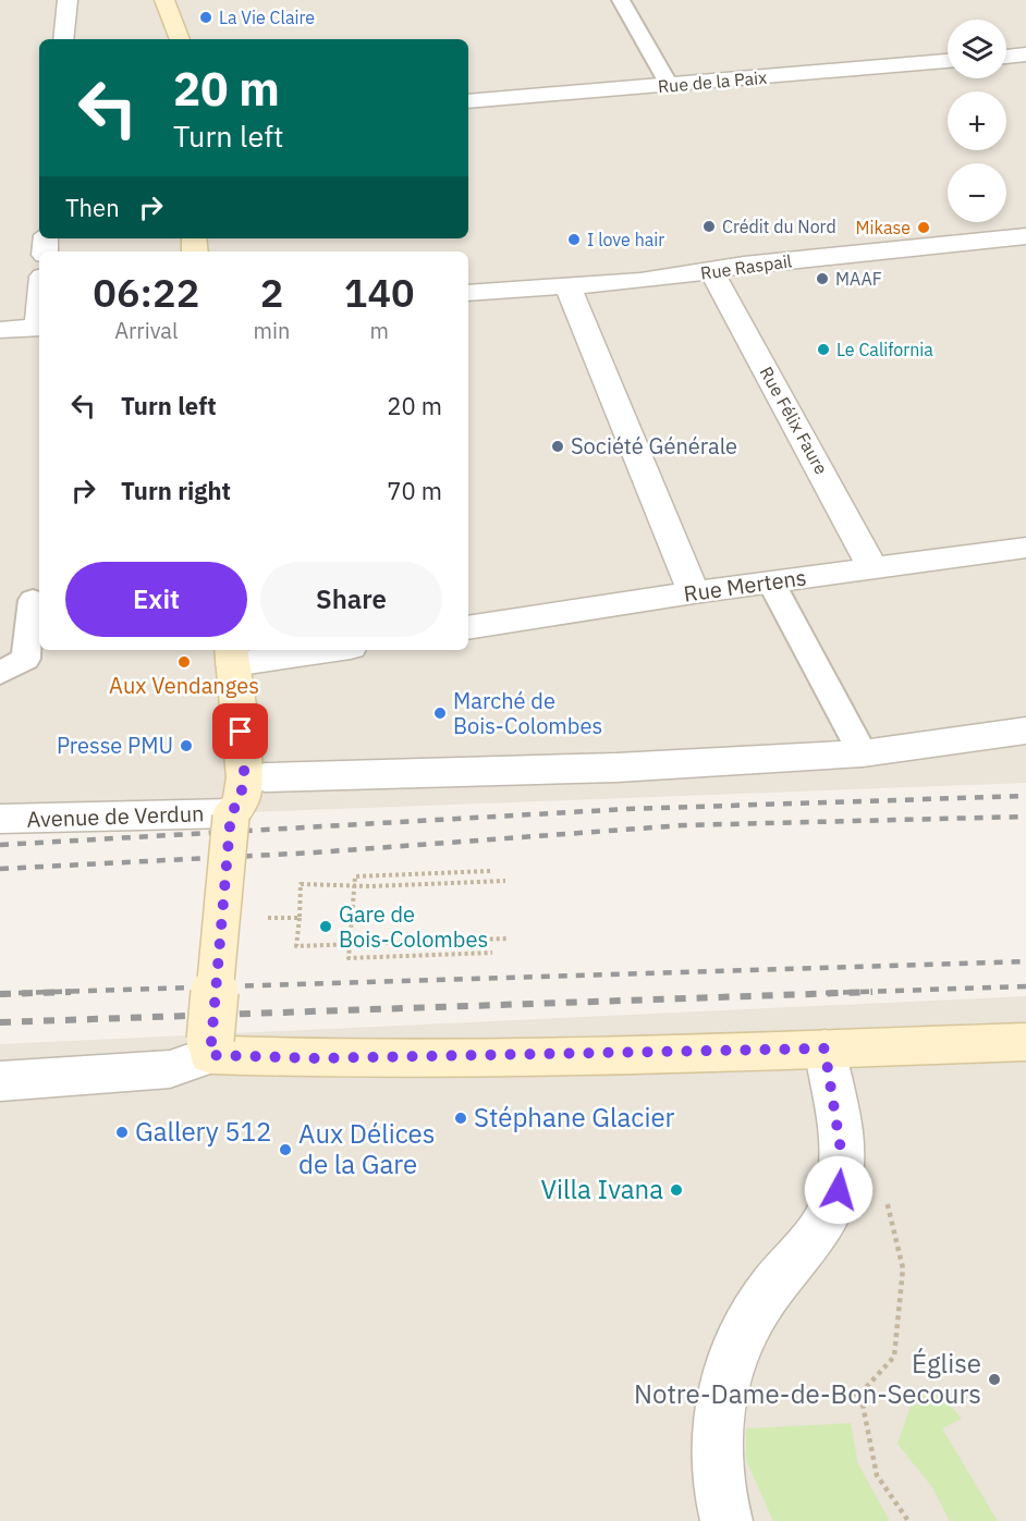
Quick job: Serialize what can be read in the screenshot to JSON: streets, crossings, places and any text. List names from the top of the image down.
{
  "streets": {
    "street": [
      "Rue de la Paix",
      "Rue Raspail",
      "Rue Félix Faure",
      "Rue Mertens",
      "Avenue de Verdun"
    ]
  },
  "crossings": [
    ["Rue Raspail", "Rue Félix Faure"],
    ["Rue Félix Faure", "Rue Mertens"]
  ],
  "places": [
    "La Vie Claire",
    "Crédit du Nord",
    "Mikase",
    "I love hair",
    "MAAF",
    "Le California",
    "Société Générale",
    "Aux Vendanges",
    "Marché de Bois-Colombes",
    "Presse PMU",
    "Gare de Bois-Colombes",
    "Stéphane Glacier",
    "Gallery 512",
    "Aux Délices de la Gare",
    "Villa Ivana",
    "Église Notre-Dame-de-Bon-Secours"
  ],
  "page": {
    "map_buttons": ["+", "−"],
    "turn": ["20 m", "Turn left"],
    "then": "Then",
    "eta": [
      "06:22",
      "Arrival",
      "2",
      "min",
      "140",
      "m"
    ],
    "list": [
      {
        "name": "Turn left",
        "value": "20 m"
      },
      {
        "name": "Turn right",
        "value": "70 m"
      }
    ],
    "buttons": ["Exit", "Share"]
  }
}
